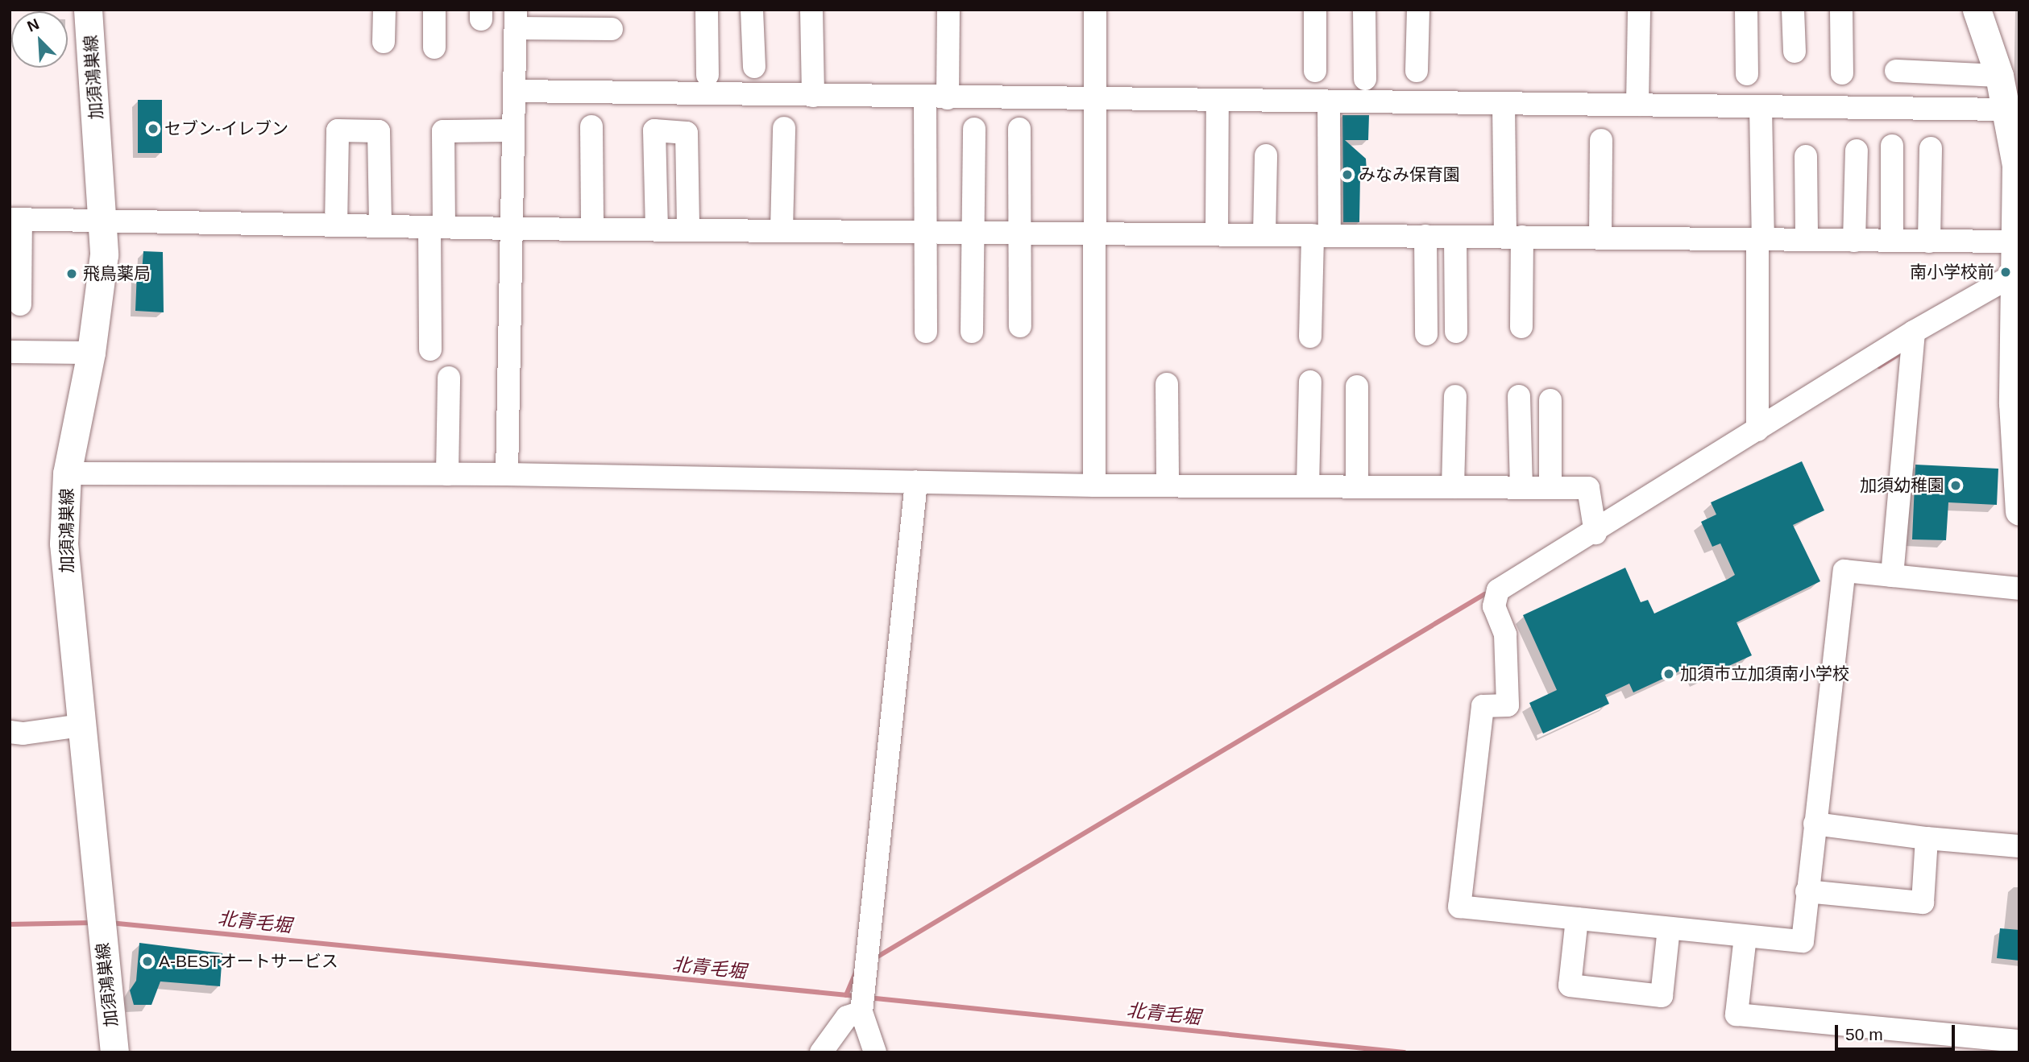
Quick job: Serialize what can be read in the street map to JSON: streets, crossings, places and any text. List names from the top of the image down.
{
  "streets": {
    "main road": ["加須鴻巣線"]
  },
  "water": ["北青毛堀"],
  "places": [
    "セブン-イレブン",
    "みなみ保育園",
    "南小学校前",
    "飛鳥薬局",
    "加須幼稚園",
    "加須市立加須南小学校",
    "A-BESTオートサービス"
  ],
  "scale_bar": "50 m",
  "north": "top left"
}
